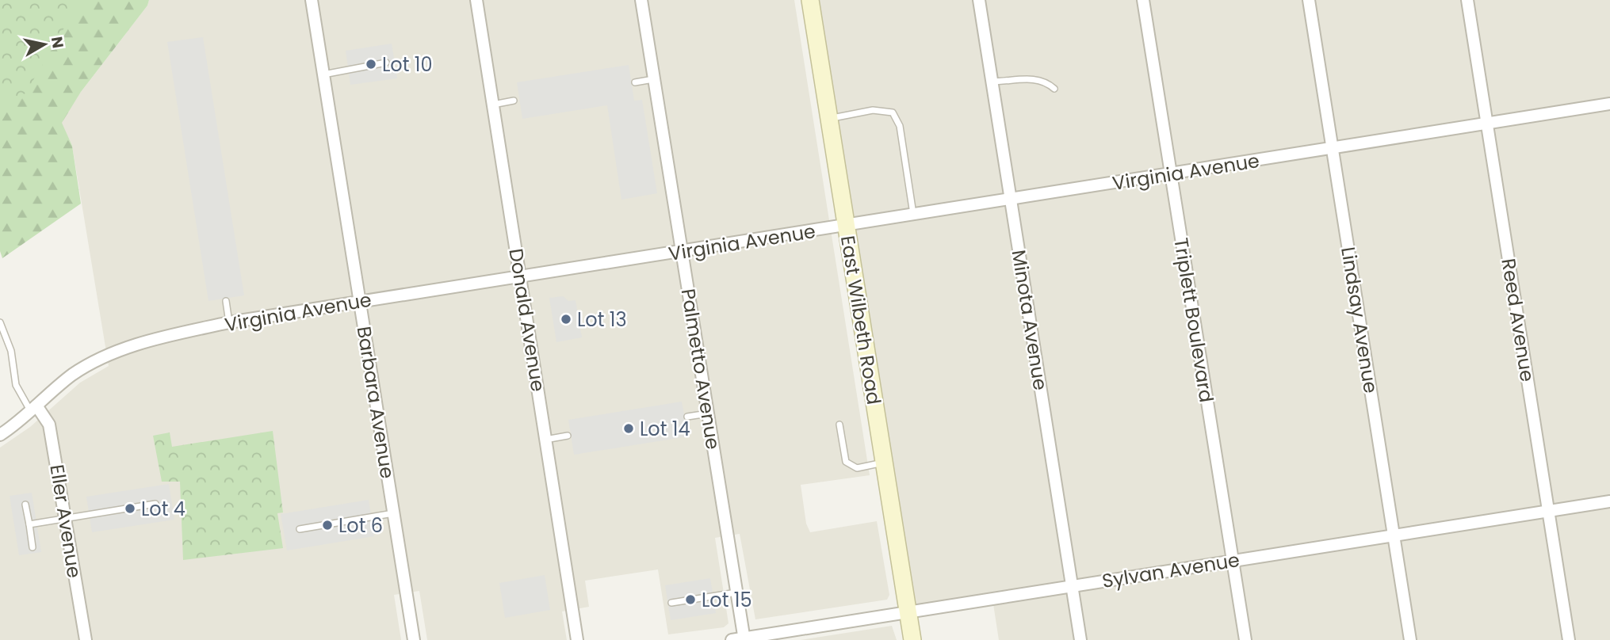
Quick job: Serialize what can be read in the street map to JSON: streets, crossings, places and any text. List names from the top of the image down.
{
  "streets": {
    "main road": ["East Wilbeth Road"],
    "street": [
      "Virginia Avenue",
      "Donald Avenue",
      "Minota Avenue",
      "Triplett Boulevard",
      "Lindsay Avenue",
      "Reed Avenue",
      "Palmetto Avenue",
      "Barbara Avenue",
      "Eller Avenue",
      "Sylvan Avenue"
    ]
  },
  "crossings": [
    ["Virginia Avenue", "Donald Avenue"],
    ["Virginia Avenue", "East Wilbeth Road"],
    ["Virginia Avenue", "Minota Avenue"],
    ["Virginia Avenue", "Triplett Boulevard"],
    ["Virginia Avenue", "Lindsay Avenue"],
    ["Virginia Avenue", "Reed Avenue"],
    ["Virginia Avenue", "Palmetto Avenue"],
    ["Virginia Avenue", "Barbara Avenue"],
    ["Virginia Avenue", "Eller Avenue"],
    ["East Wilbeth Road", "Sylvan Avenue"],
    ["Minota Avenue", "Sylvan Avenue"],
    ["Triplett Boulevard", "Sylvan Avenue"],
    ["Lindsay Avenue", "Sylvan Avenue"],
    ["Reed Avenue", "Sylvan Avenue"],
    ["Palmetto Avenue", "Sylvan Avenue"]
  ],
  "places": [
    "Lot 10",
    "Lot 13",
    "Lot 14",
    "Lot 4",
    "Lot 6",
    "Lot 15"
  ],
  "north": "right"
}
